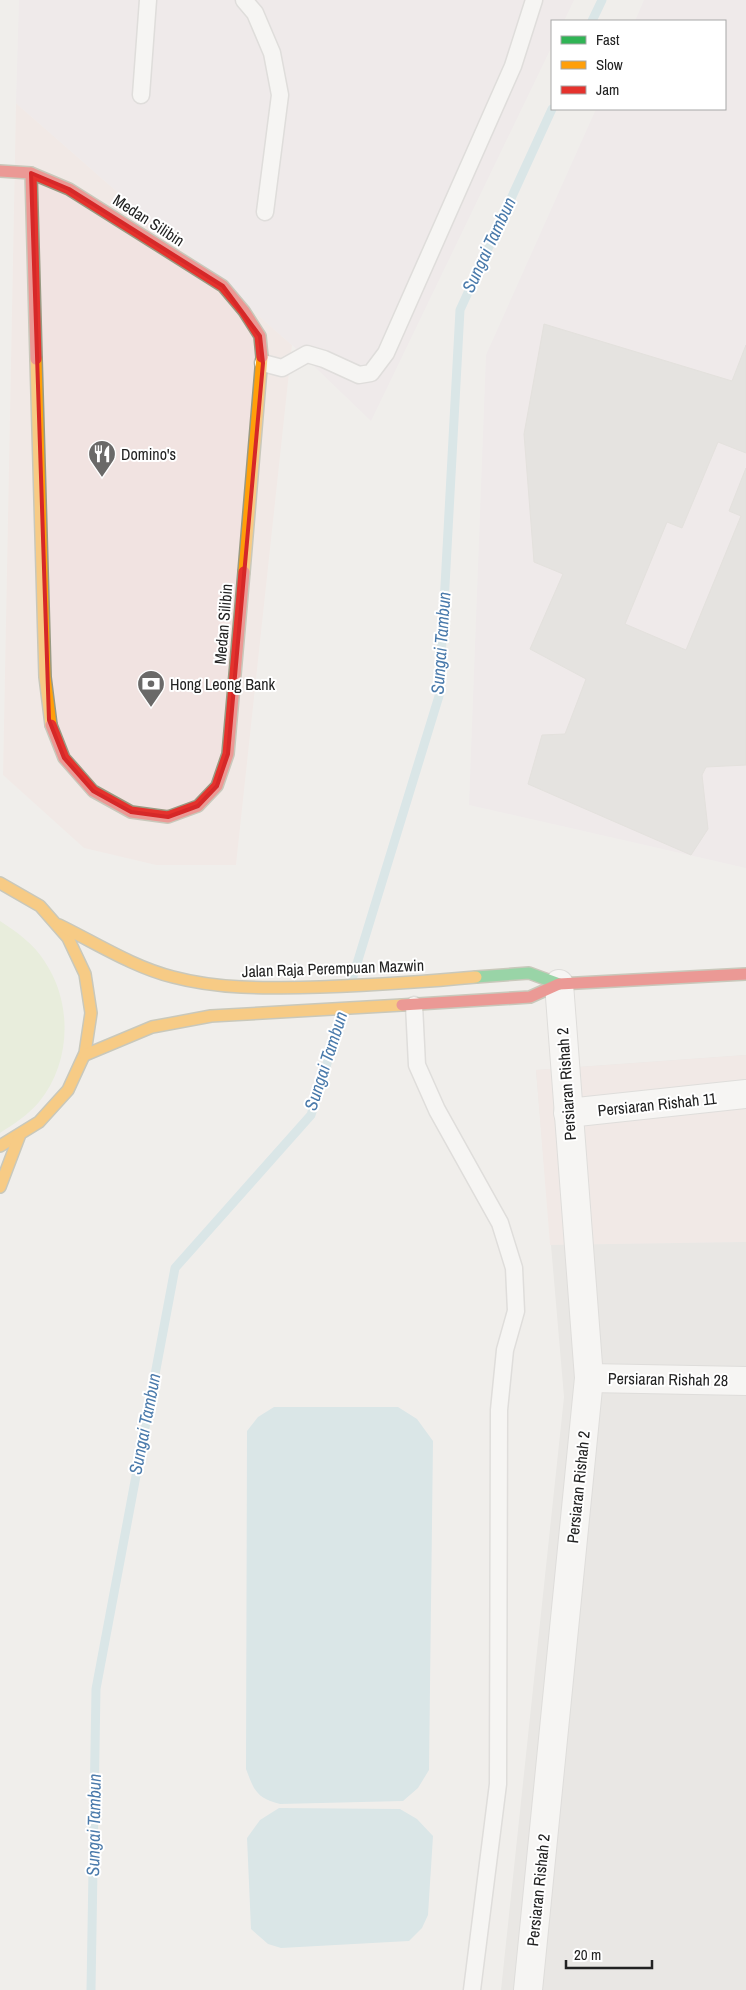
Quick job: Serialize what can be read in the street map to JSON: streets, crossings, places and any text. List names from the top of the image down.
{
  "streets": {
    "main road": ["Medan Silibin", "Jalan Raja Perempuan Mazwin"],
    "street": ["Persiaran Rishah 2", "Persiaran Rishah 11", "Persiaran Rishah 28"]
  },
  "crossings": [
    ["Jalan Raja Perempuan Mazwin", "Persiaran Rishah 2"],
    ["Persiaran Rishah 2", "Persiaran Rishah 11"],
    ["Persiaran Rishah 2", "Persiaran Rishah 28"]
  ],
  "water": ["Sungai Tambun"],
  "places": {
    "restaurant": ["Domino's"],
    "bank": ["Hong Leong Bank"]
  },
  "legend": ["Fast", "Slow", "Jam"],
  "scale_bar": "20 m"
}
